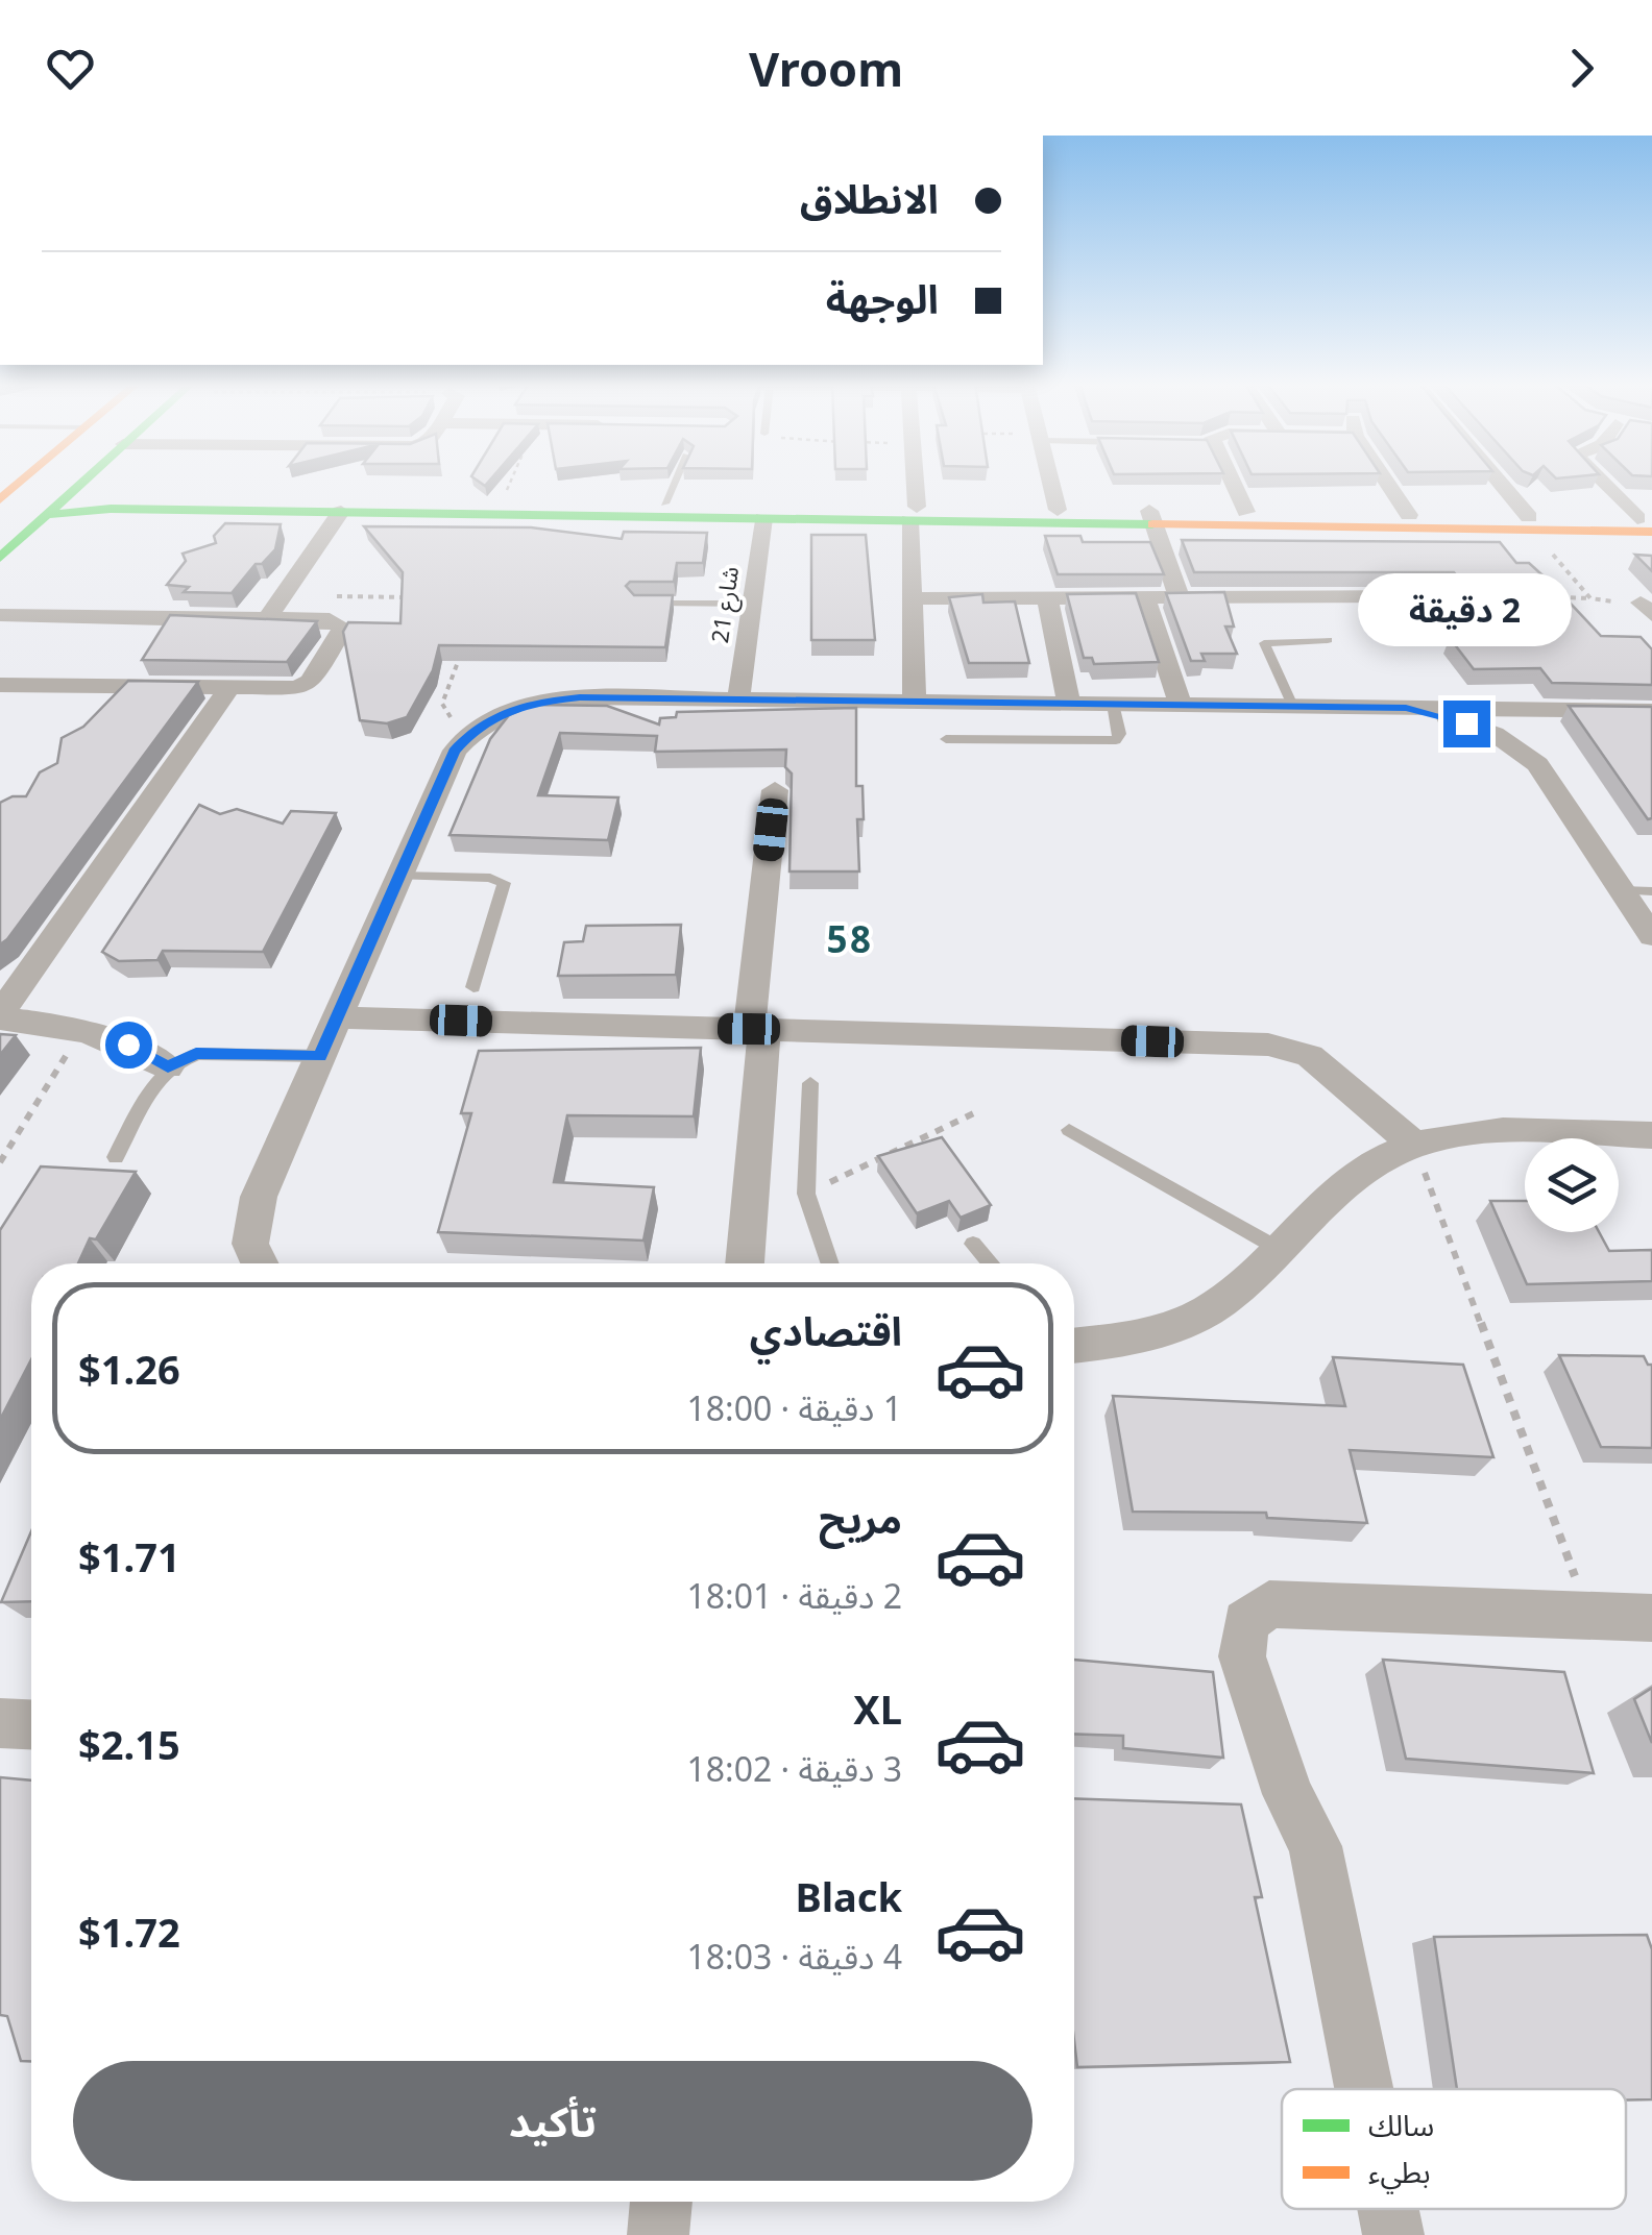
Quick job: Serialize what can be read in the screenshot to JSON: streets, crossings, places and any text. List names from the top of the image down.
{
  "streets": {
    "street": ["شارع 21"]
  },
  "districts": ["58"],
  "legend": ["سالك", "بطيء"],
  "page": {
    "header": "Vroom",
    "banner": ["الانطلاق", "الوجهة"],
    "bubble": "2 دقيقة",
    "list": [
      {
        "name": "اقتصادي",
        "note": "1 دقيقة · 18:00",
        "value": "$1.26"
      },
      {
        "name": "مريح",
        "note": "2 دقيقة · 18:01",
        "value": "$1.71"
      },
      {
        "name": "XL",
        "note": "3 دقيقة · 18:02",
        "value": "$2.15"
      },
      {
        "name": "Black",
        "note": "4 دقيقة · 18:03",
        "value": "$1.72"
      }
    ],
    "buttons": "تأكيد"
  }
}
